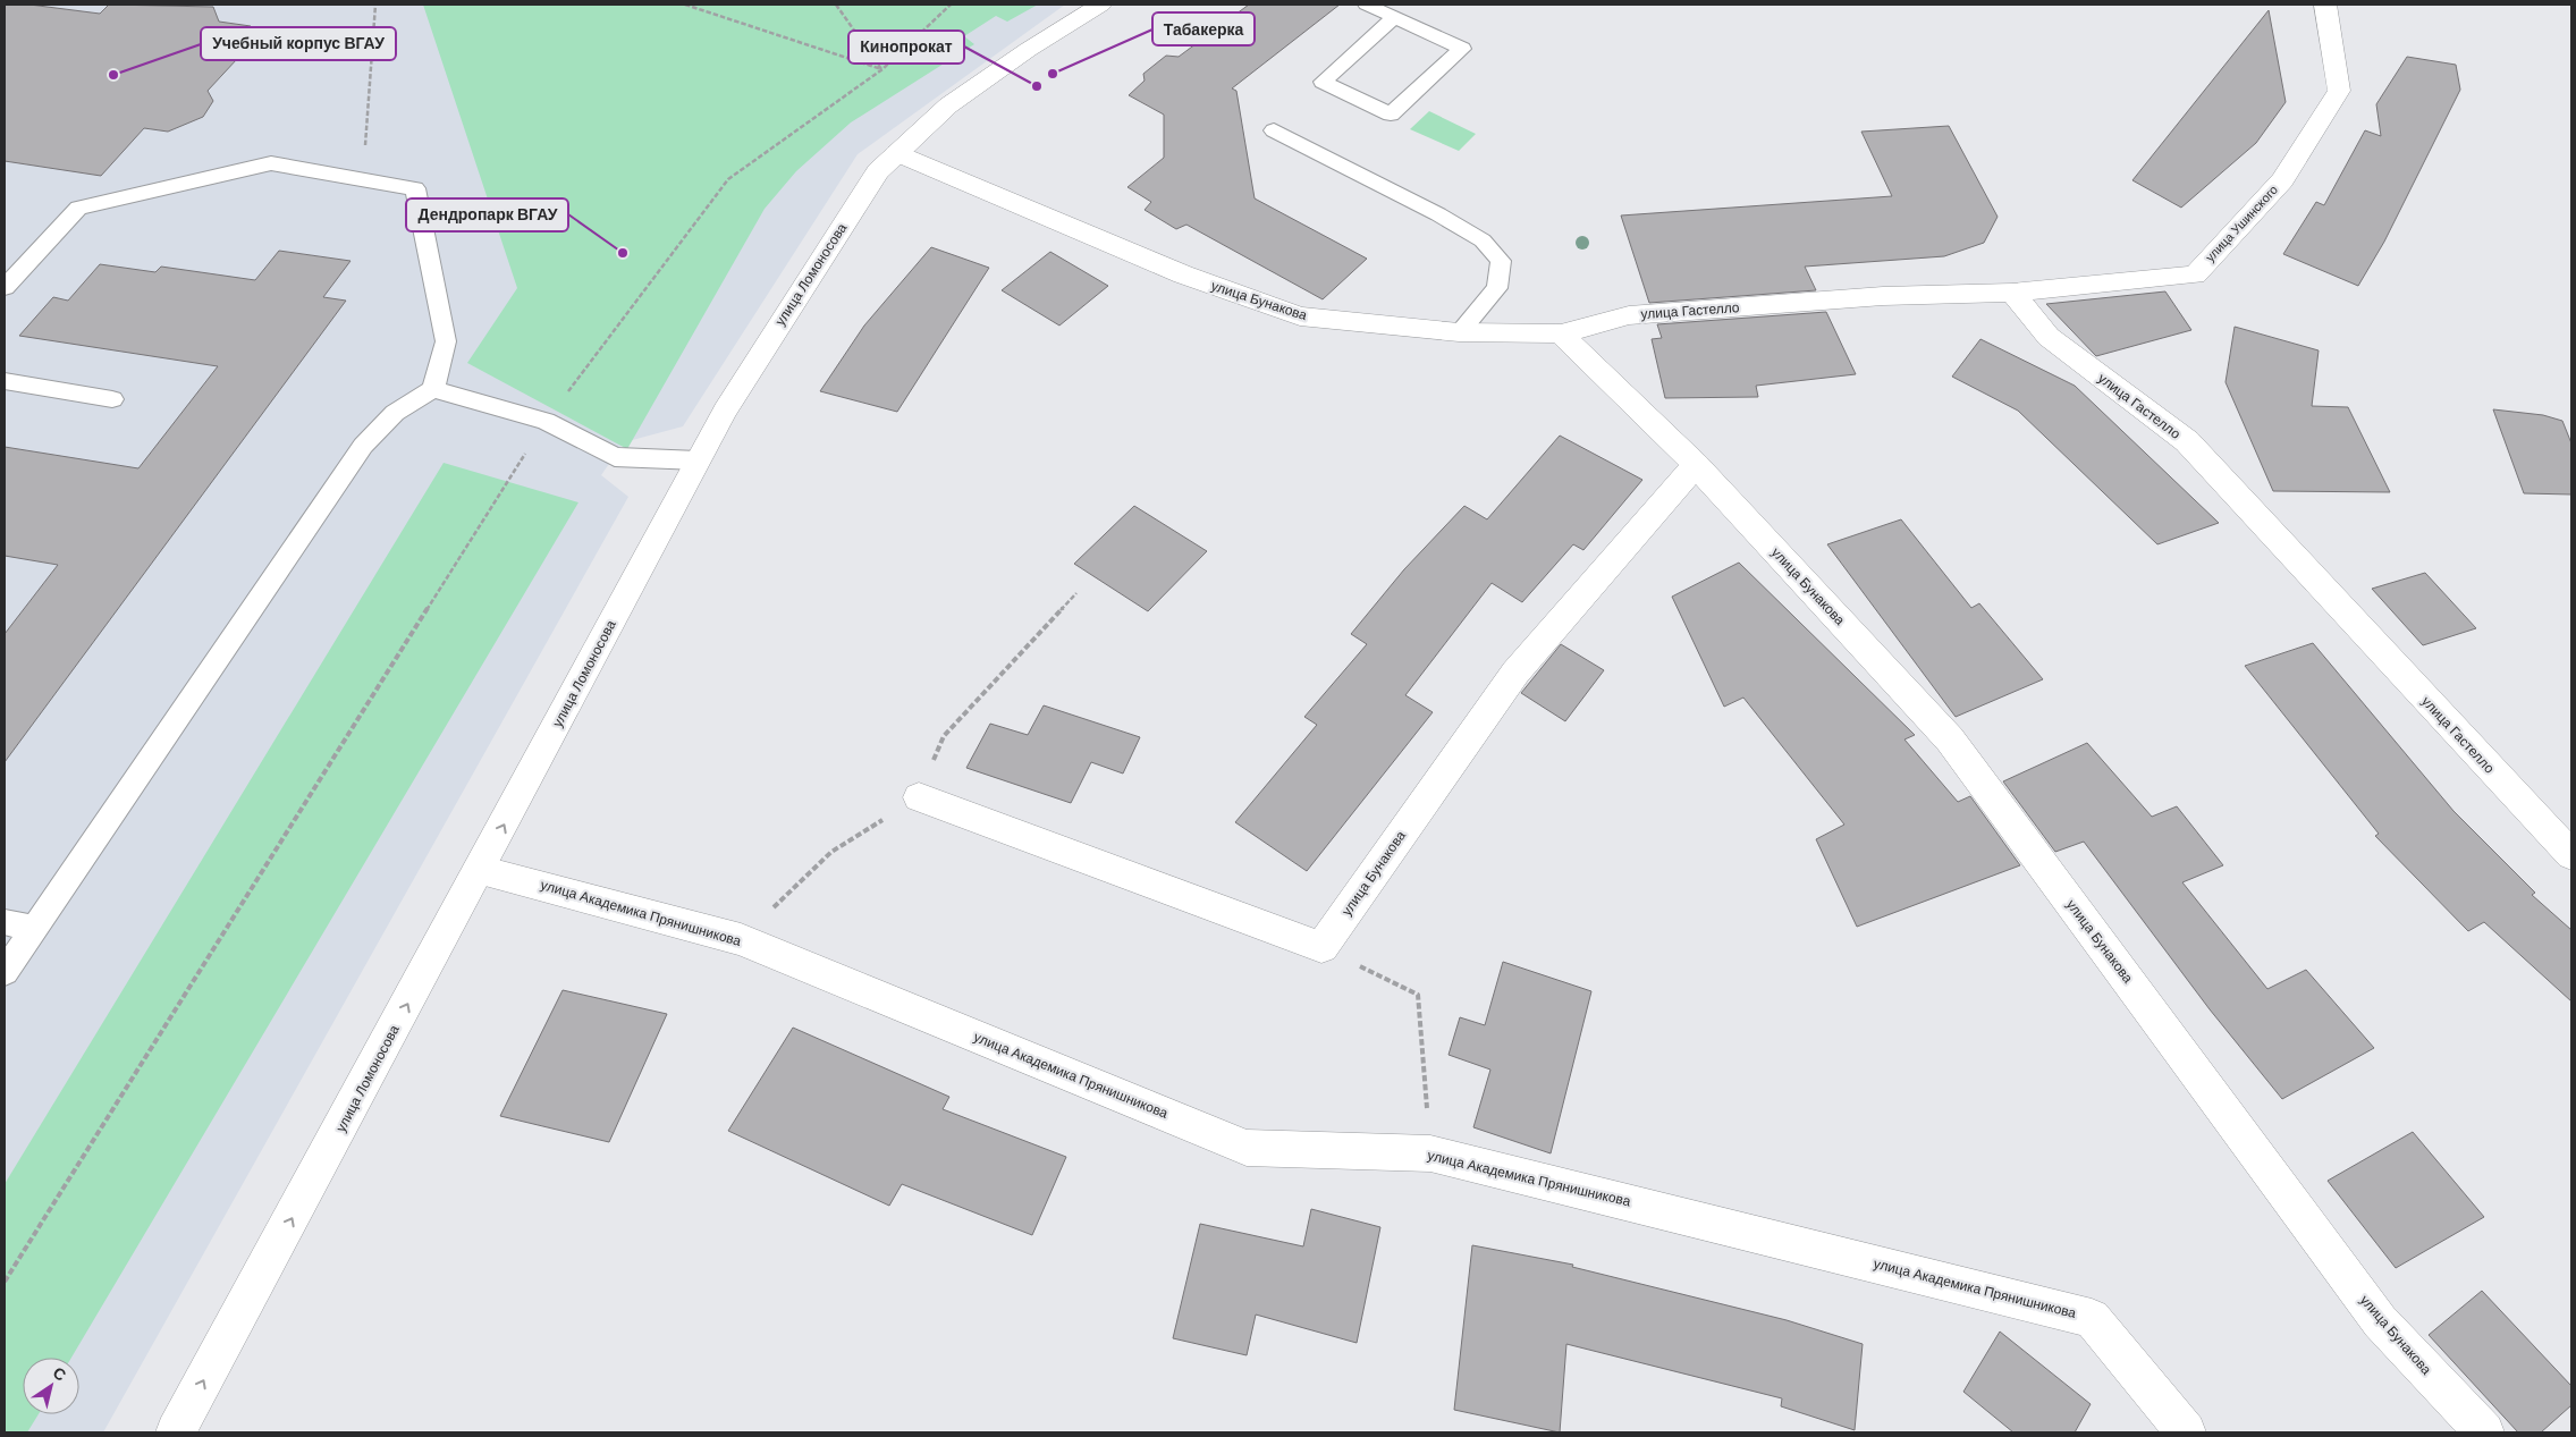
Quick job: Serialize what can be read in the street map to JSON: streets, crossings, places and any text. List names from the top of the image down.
{
  "streets": {
    "street": [
      "улица Ушинского",
      "улица Ломоносова",
      "улица Бунакова",
      "улица Гастелло",
      "улица Академика Прянишникова"
    ]
  },
  "crossings": [
    ["улица Ушинского", "улица Гастелло"],
    ["улица Ломоносова", "улица Бунакова"],
    ["улица Ломоносова", "улица Академика Прянишникова"],
    ["улица Бунакова", "улица Гастелло"]
  ],
  "one_way": ["улица Ломоносова"],
  "places": [
    "Табакерка",
    "Учебный корпус ВГАУ",
    "Кинопрокат",
    "Дендропарк ВГАУ"
  ],
  "north": "top right"
}
